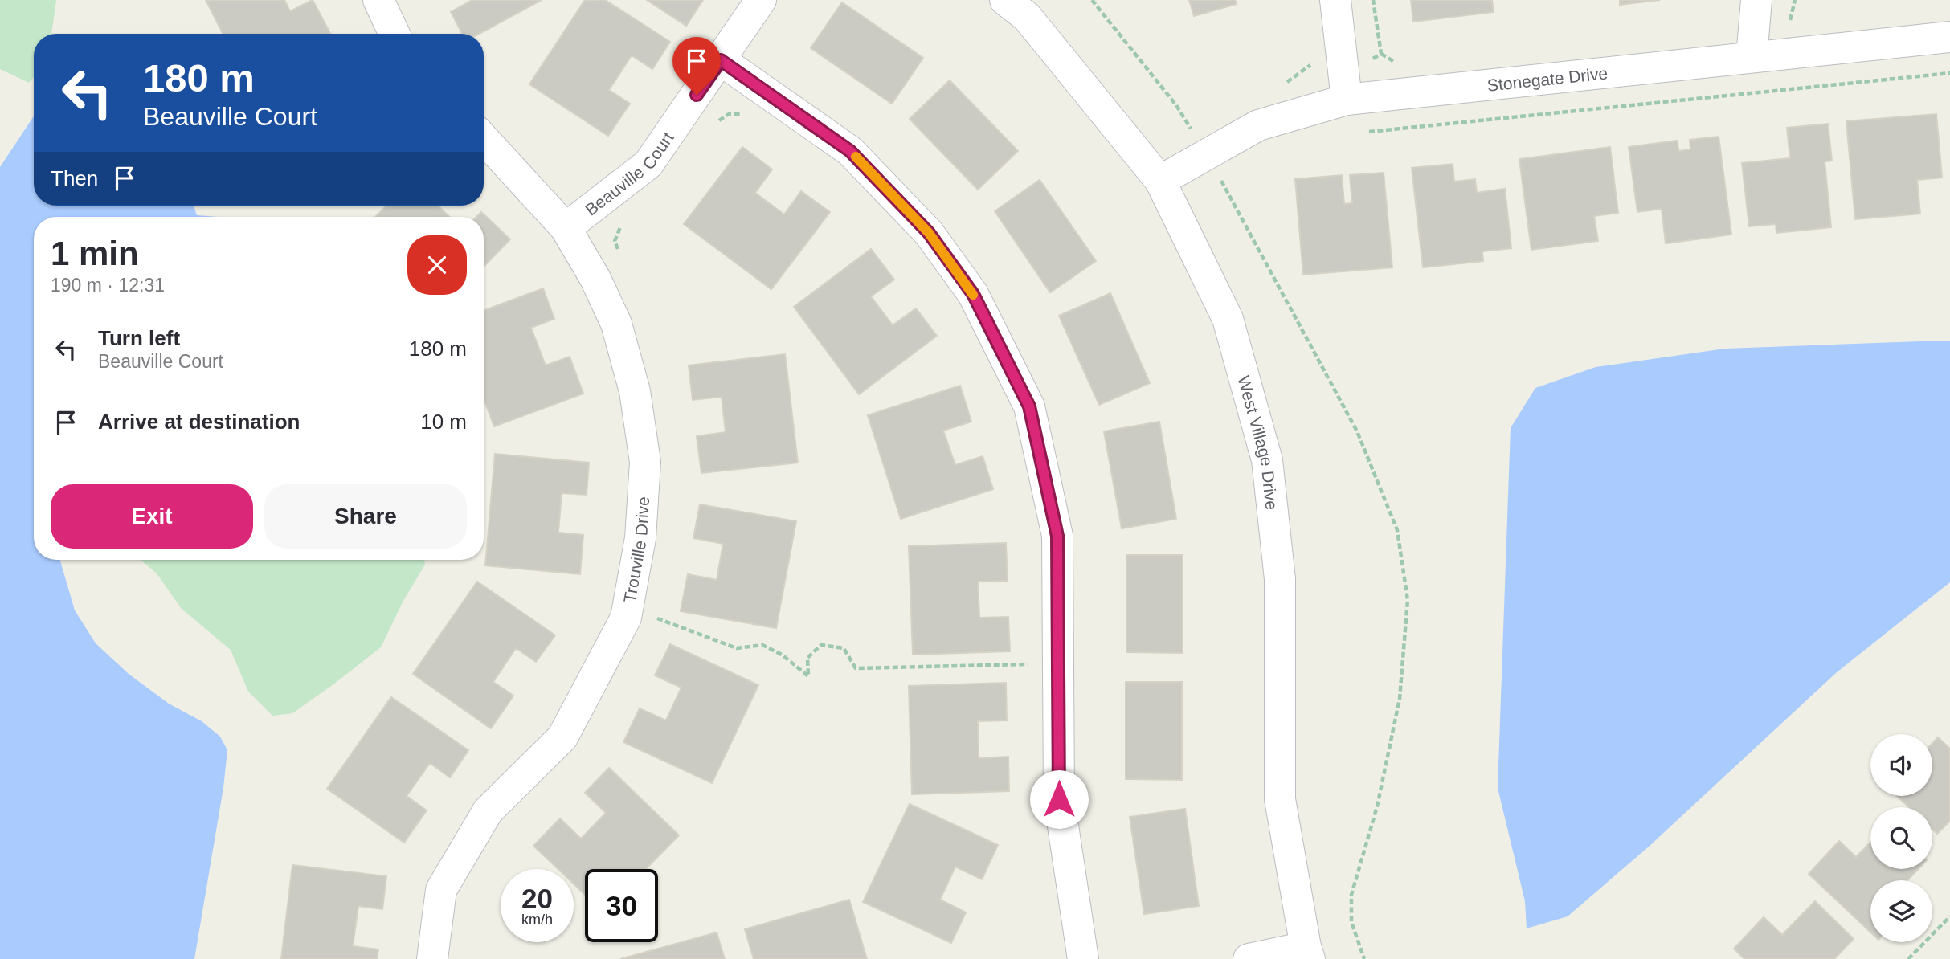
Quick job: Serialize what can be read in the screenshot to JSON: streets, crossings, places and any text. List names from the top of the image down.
{
  "streets": {
    "street": [
      "Stonegate Drive",
      "Beauville Court",
      "West Village Drive",
      "Trouville Drive"
    ]
  },
  "crossings": [
    ["Stonegate Drive", "West Village Drive"],
    ["Beauville Court", "Trouville Drive"]
  ],
  "page": {
    "turn": ["180 m", "Beauville Court"],
    "then": "Then",
    "heading": ["1 min", "190 m · 12:31"],
    "list": [
      {
        "name": "Turn left",
        "note": "Beauville Court",
        "value": "180 m"
      },
      {
        "name": "Arrive at destination",
        "value": "10 m"
      }
    ],
    "buttons": ["Exit", "Share"],
    "speed": "20 km/h",
    "limit": "30"
  }
}
